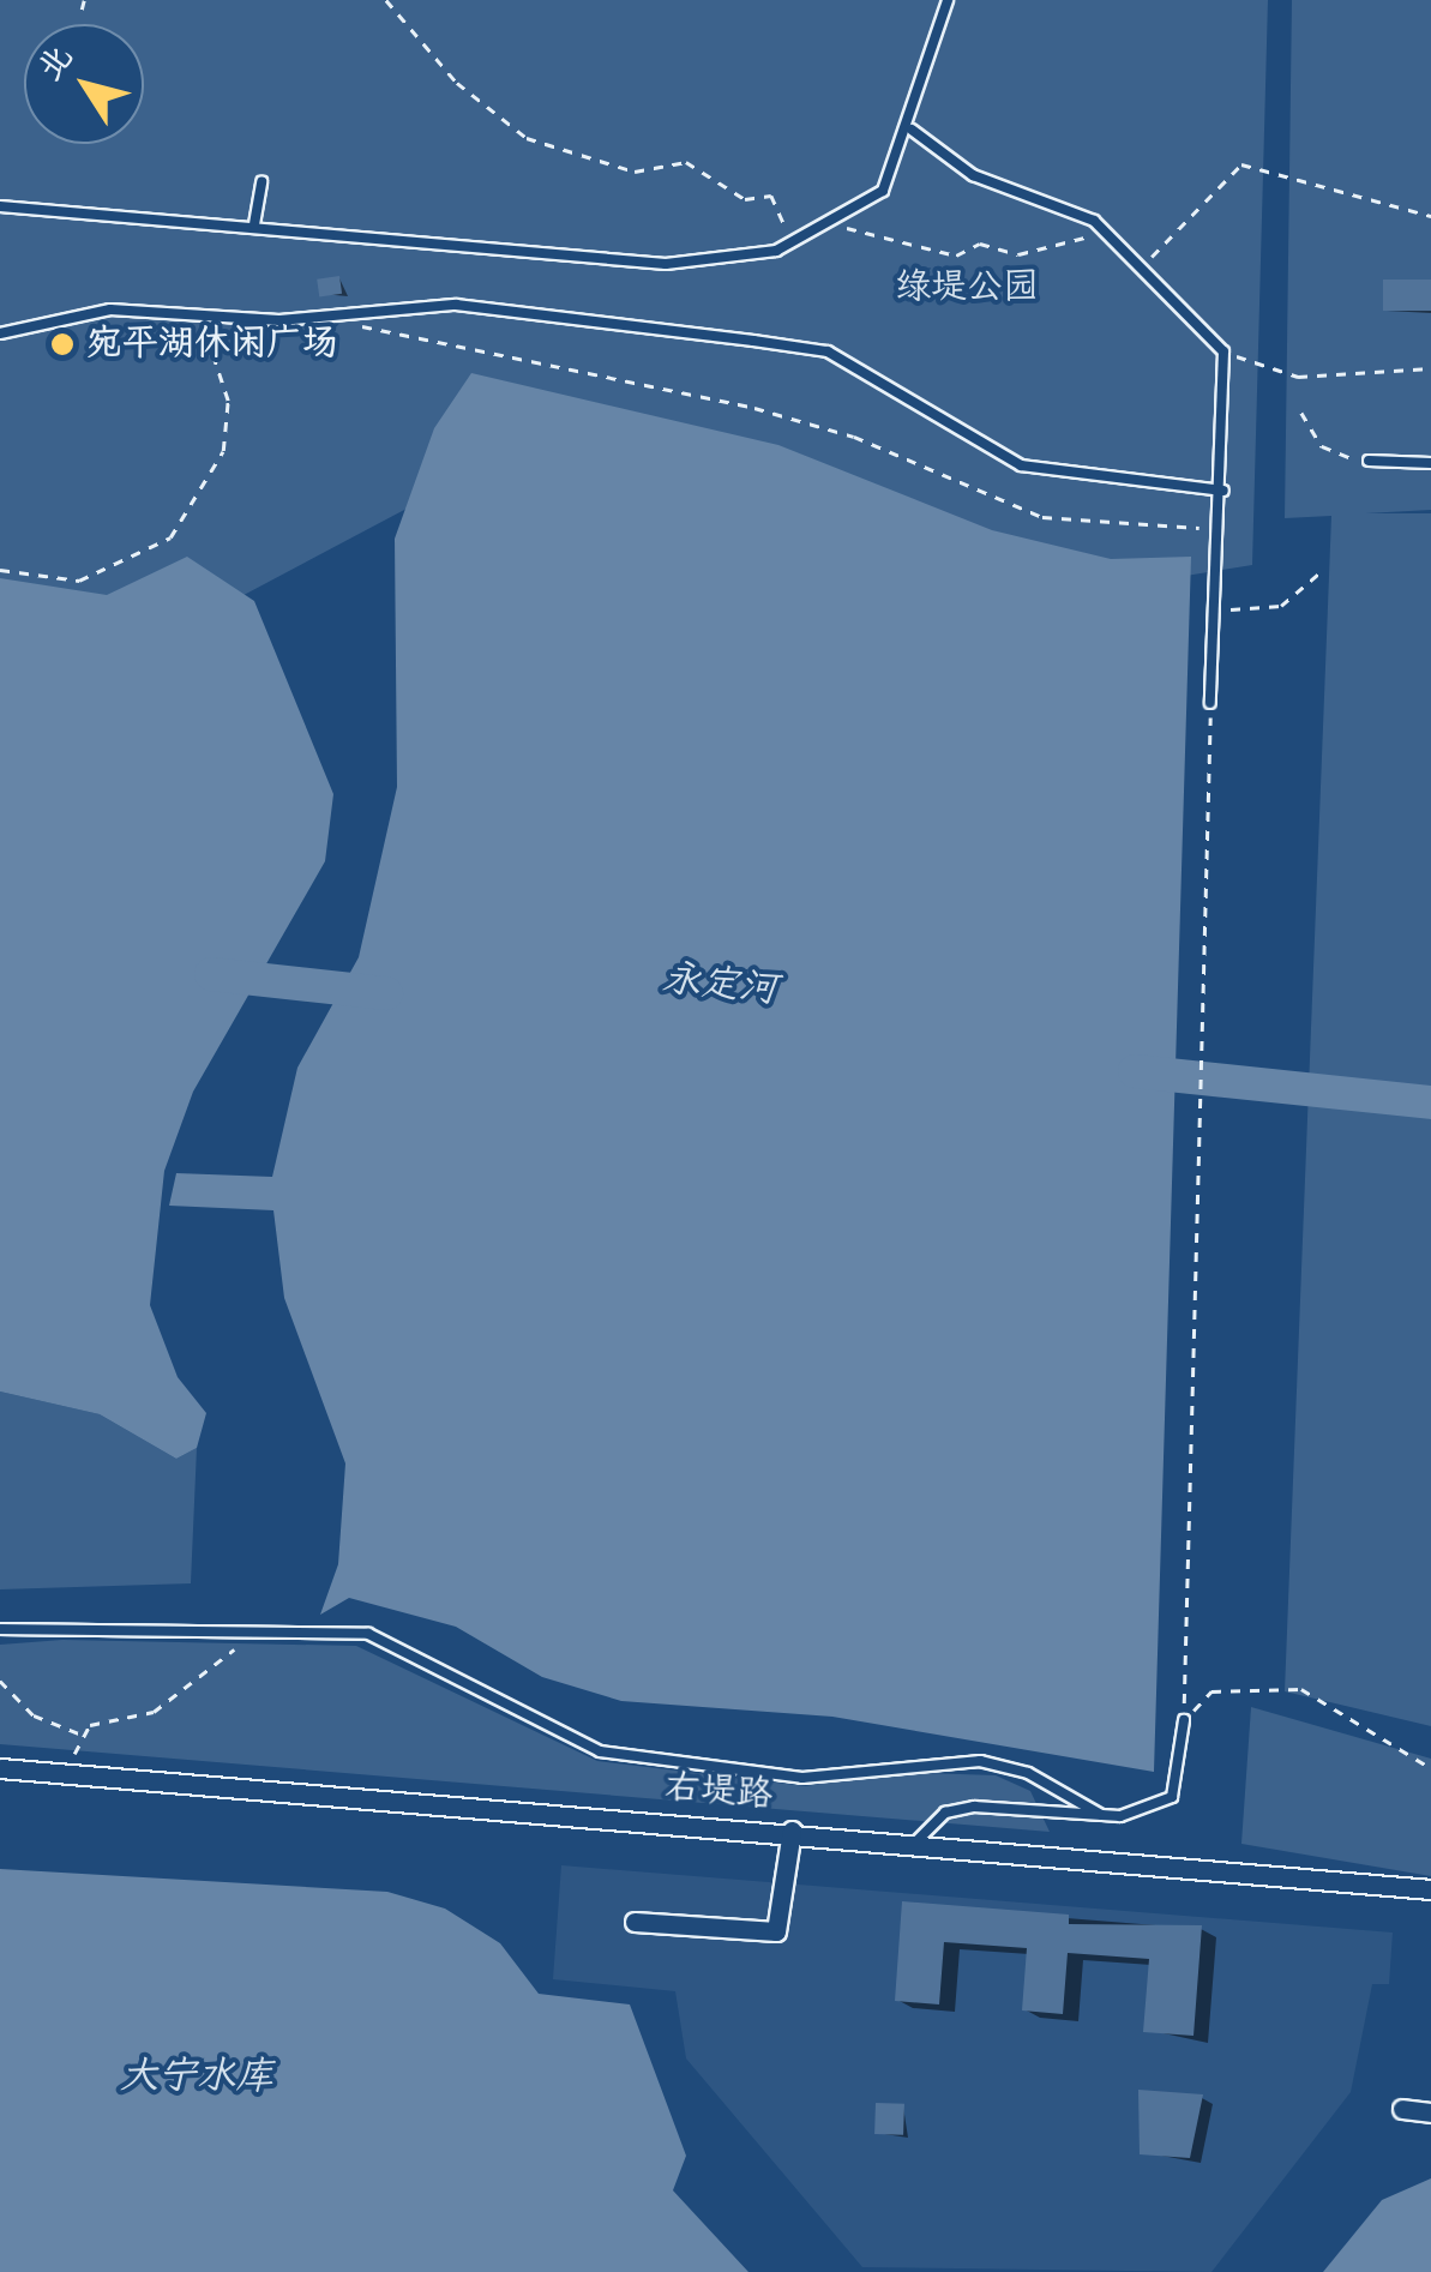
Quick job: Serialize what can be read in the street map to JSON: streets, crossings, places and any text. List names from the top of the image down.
{
  "streets": {
    "street": ["右堤路"]
  },
  "water": ["永定河", "大宁水库"],
  "parks": ["绿堤公园"],
  "places": ["宛平湖休闲广场"],
  "north": "top left"
}
